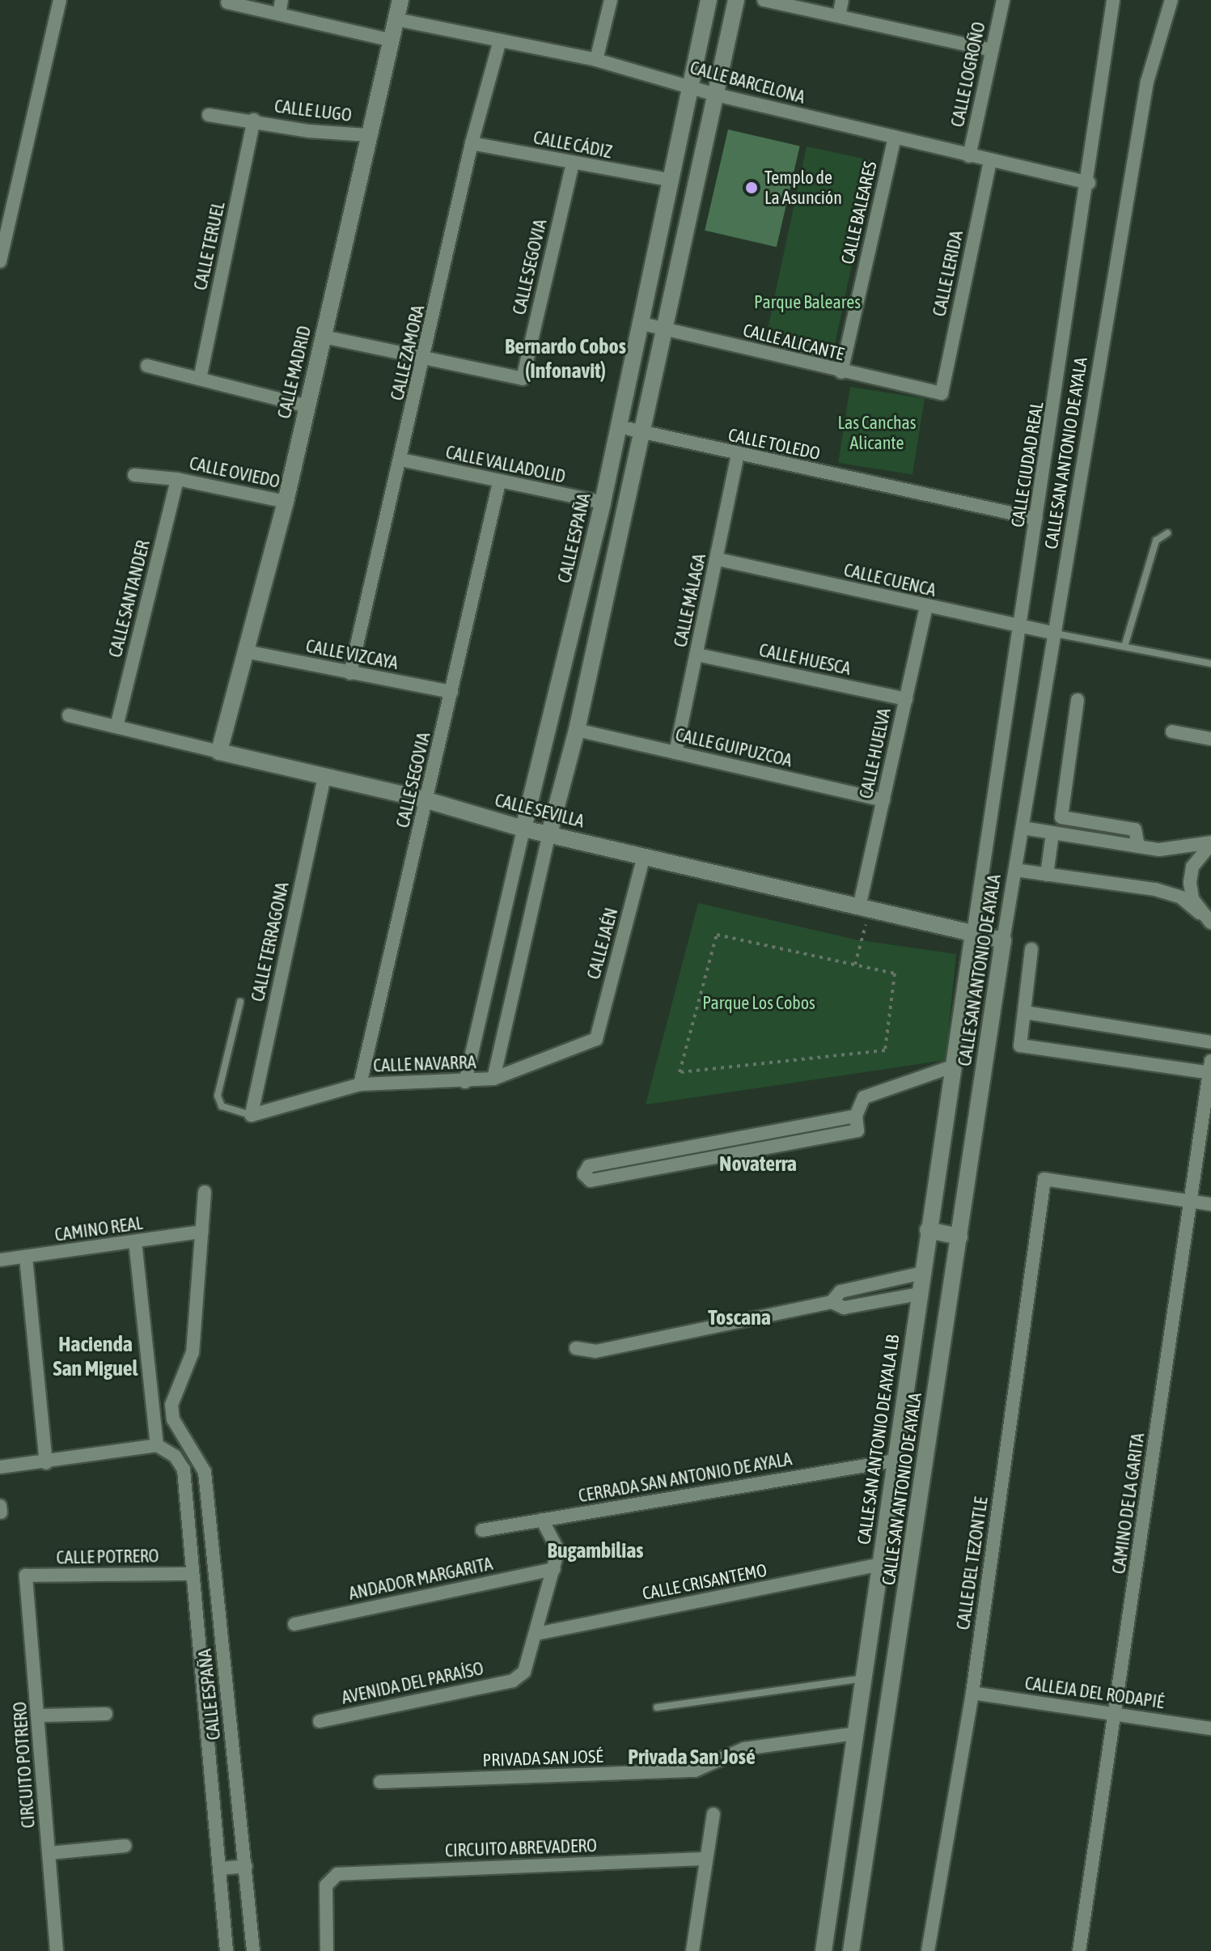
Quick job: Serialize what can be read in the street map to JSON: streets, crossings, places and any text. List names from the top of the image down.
{
  "streets": {
    "street": [
      "CALLE LOGROÑO",
      "CALLE BARCELONA",
      "CALLE LUGO",
      "CALLE CÁDIZ",
      "CALLE BALEARES",
      "CALLE TERUEL",
      "CALLE SEGOVIA",
      "CALLE LERIDA",
      "CALLE ALICANTE",
      "CALLE ZAMORA",
      "CALLE MADRID",
      "CALLE TOLEDO",
      "CALLE SAN ANTONIO DE AYALA",
      "CALLE VALLADOLID",
      "CALLE CIUDAD REAL",
      "CALLE OVIEDO",
      "CALLE ESPAÑA",
      "CALLE CUENCA",
      "CALLE SANTANDER",
      "CALLE MÁLAGA",
      "CALLE VIZCAYA",
      "CALLE HUESCA",
      "CALLE GUIPUZCOA",
      "CALLE HUELVA",
      "CALLE SEVILLA",
      "CALLE TERRAGONA",
      "CALLE JAÉN",
      "CALLE NAVARRA",
      "CAMINO REAL",
      "CALLE SAN ANTONIO DE AYALA LB",
      "CERRADA SAN ANTONIO DE AYALA",
      "CAMINO DE LA GARITA",
      "CALLE POTRERO",
      "CALLE DEL TEZONTLE",
      "ANDADOR MARGARITA",
      "CALLE CRISANTEMO",
      "AVENIDA DEL PARAÍSO",
      "CALLEJA DEL RODAPIÉ",
      "PRIVADA SAN JOSÉ",
      "CIRCUITO POTRERO",
      "CIRCUITO ABREVADERO"
    ]
  },
  "crossings": [
    ["CALLE LOGROÑO", "CALLE BARCELONA"],
    ["CALLE BARCELONA", "CALLE BALEARES"],
    ["CALLE BARCELONA", "CALLE LERIDA"],
    ["CALLE BARCELONA", "CALLE ZAMORA"],
    ["CALLE BARCELONA", "CALLE MADRID"],
    ["CALLE BARCELONA", "CALLE CIUDAD REAL"],
    ["CALLE BARCELONA", "CALLE ESPAÑA"],
    ["CALLE LUGO", "CALLE TERUEL"],
    ["CALLE LUGO", "CALLE MADRID"],
    ["CALLE CÁDIZ", "CALLE SEGOVIA"],
    ["CALLE CÁDIZ", "CALLE ZAMORA"],
    ["CALLE CÁDIZ", "CALLE ESPAÑA"],
    ["CALLE BALEARES", "CALLE ALICANTE"],
    ["CALLE SEGOVIA", "CALLE ZAMORA"],
    ["CALLE SEGOVIA", "CALLE VALLADOLID"],
    ["CALLE SEGOVIA", "CALLE VIZCAYA"],
    ["CALLE SEGOVIA", "CALLE SEVILLA"],
    ["CALLE SEGOVIA", "CALLE NAVARRA"],
    ["CALLE LERIDA", "CALLE ALICANTE"],
    ["CALLE ALICANTE", "CALLE ESPAÑA"],
    ["CALLE ZAMORA", "CALLE VALLADOLID"],
    ["CALLE ZAMORA", "CALLE VIZCAYA"],
    ["CALLE MADRID", "CALLE OVIEDO"],
    ["CALLE MADRID", "CALLE VIZCAYA"],
    ["CALLE MADRID", "CALLE SEVILLA"],
    ["CALLE TOLEDO", "CALLE CIUDAD REAL"],
    ["CALLE TOLEDO", "CALLE ESPAÑA"],
    ["CALLE TOLEDO", "CALLE MÁLAGA"],
    ["CALLE SAN ANTONIO DE AYALA", "CALLE CUENCA"],
    ["CALLE SAN ANTONIO DE AYALA", "CALLE SEVILLA"],
    ["CALLE VALLADOLID", "CALLE ESPAÑA"],
    ["CALLE CIUDAD REAL", "CALLE CUENCA"],
    ["CALLE CIUDAD REAL", "CALLE SEVILLA"],
    ["CALLE CIUDAD REAL", "CALLE SAN ANTONIO DE AYALA LB"],
    ["CALLE OVIEDO", "CALLE SANTANDER"],
    ["CALLE ESPAÑA", "CALLE SEVILLA"],
    ["CALLE ESPAÑA", "CALLE NAVARRA"],
    ["CALLE ESPAÑA", "CALLE POTRERO"],
    ["CALLE CUENCA", "CALLE MÁLAGA"],
    ["CALLE CUENCA", "CALLE HUELVA"],
    ["CALLE SANTANDER", "CALLE SEVILLA"],
    ["CALLE MÁLAGA", "CALLE HUESCA"],
    ["CALLE MÁLAGA", "CALLE GUIPUZCOA"],
    ["CALLE HUESCA", "CALLE HUELVA"],
    ["CALLE GUIPUZCOA", "CALLE HUELVA"],
    ["CALLE HUELVA", "CALLE SEVILLA"],
    ["CALLE SEVILLA", "CALLE TERRAGONA"],
    ["CALLE SEVILLA", "CALLE JAÉN"],
    ["CALLE SEVILLA", "CALLE SAN ANTONIO DE AYALA LB"],
    ["CALLE TERRAGONA", "CALLE NAVARRA"],
    ["CALLE JAÉN", "CALLE NAVARRA"],
    ["CALLE SAN ANTONIO DE AYALA LB", "CERRADA SAN ANTONIO DE AYALA"],
    ["CALLE SAN ANTONIO DE AYALA LB", "CALLE CRISANTEMO"],
    ["CALLE SAN ANTONIO DE AYALA LB", "PRIVADA SAN JOSÉ"],
    ["CAMINO DE LA GARITA", "CALLE DEL TEZONTLE"],
    ["CAMINO DE LA GARITA", "CALLEJA DEL RODAPIÉ"],
    ["CALLE POTRERO", "CIRCUITO POTRERO"],
    ["CALLE DEL TEZONTLE", "CALLEJA DEL RODAPIÉ"],
    ["CALLE CRISANTEMO", "AVENIDA DEL PARAÍSO"]
  ],
  "districts": [
    "Bernardo Cobos (Infonavit)",
    "Novaterra",
    "Toscana",
    "Hacienda San Miguel",
    "Bugambilias",
    "Privada San José"
  ],
  "parks": ["Parque Baleares", "Las Canchas Alicante", "Parque Los Cobos"],
  "places": ["Templo de La Asunción"]
}
